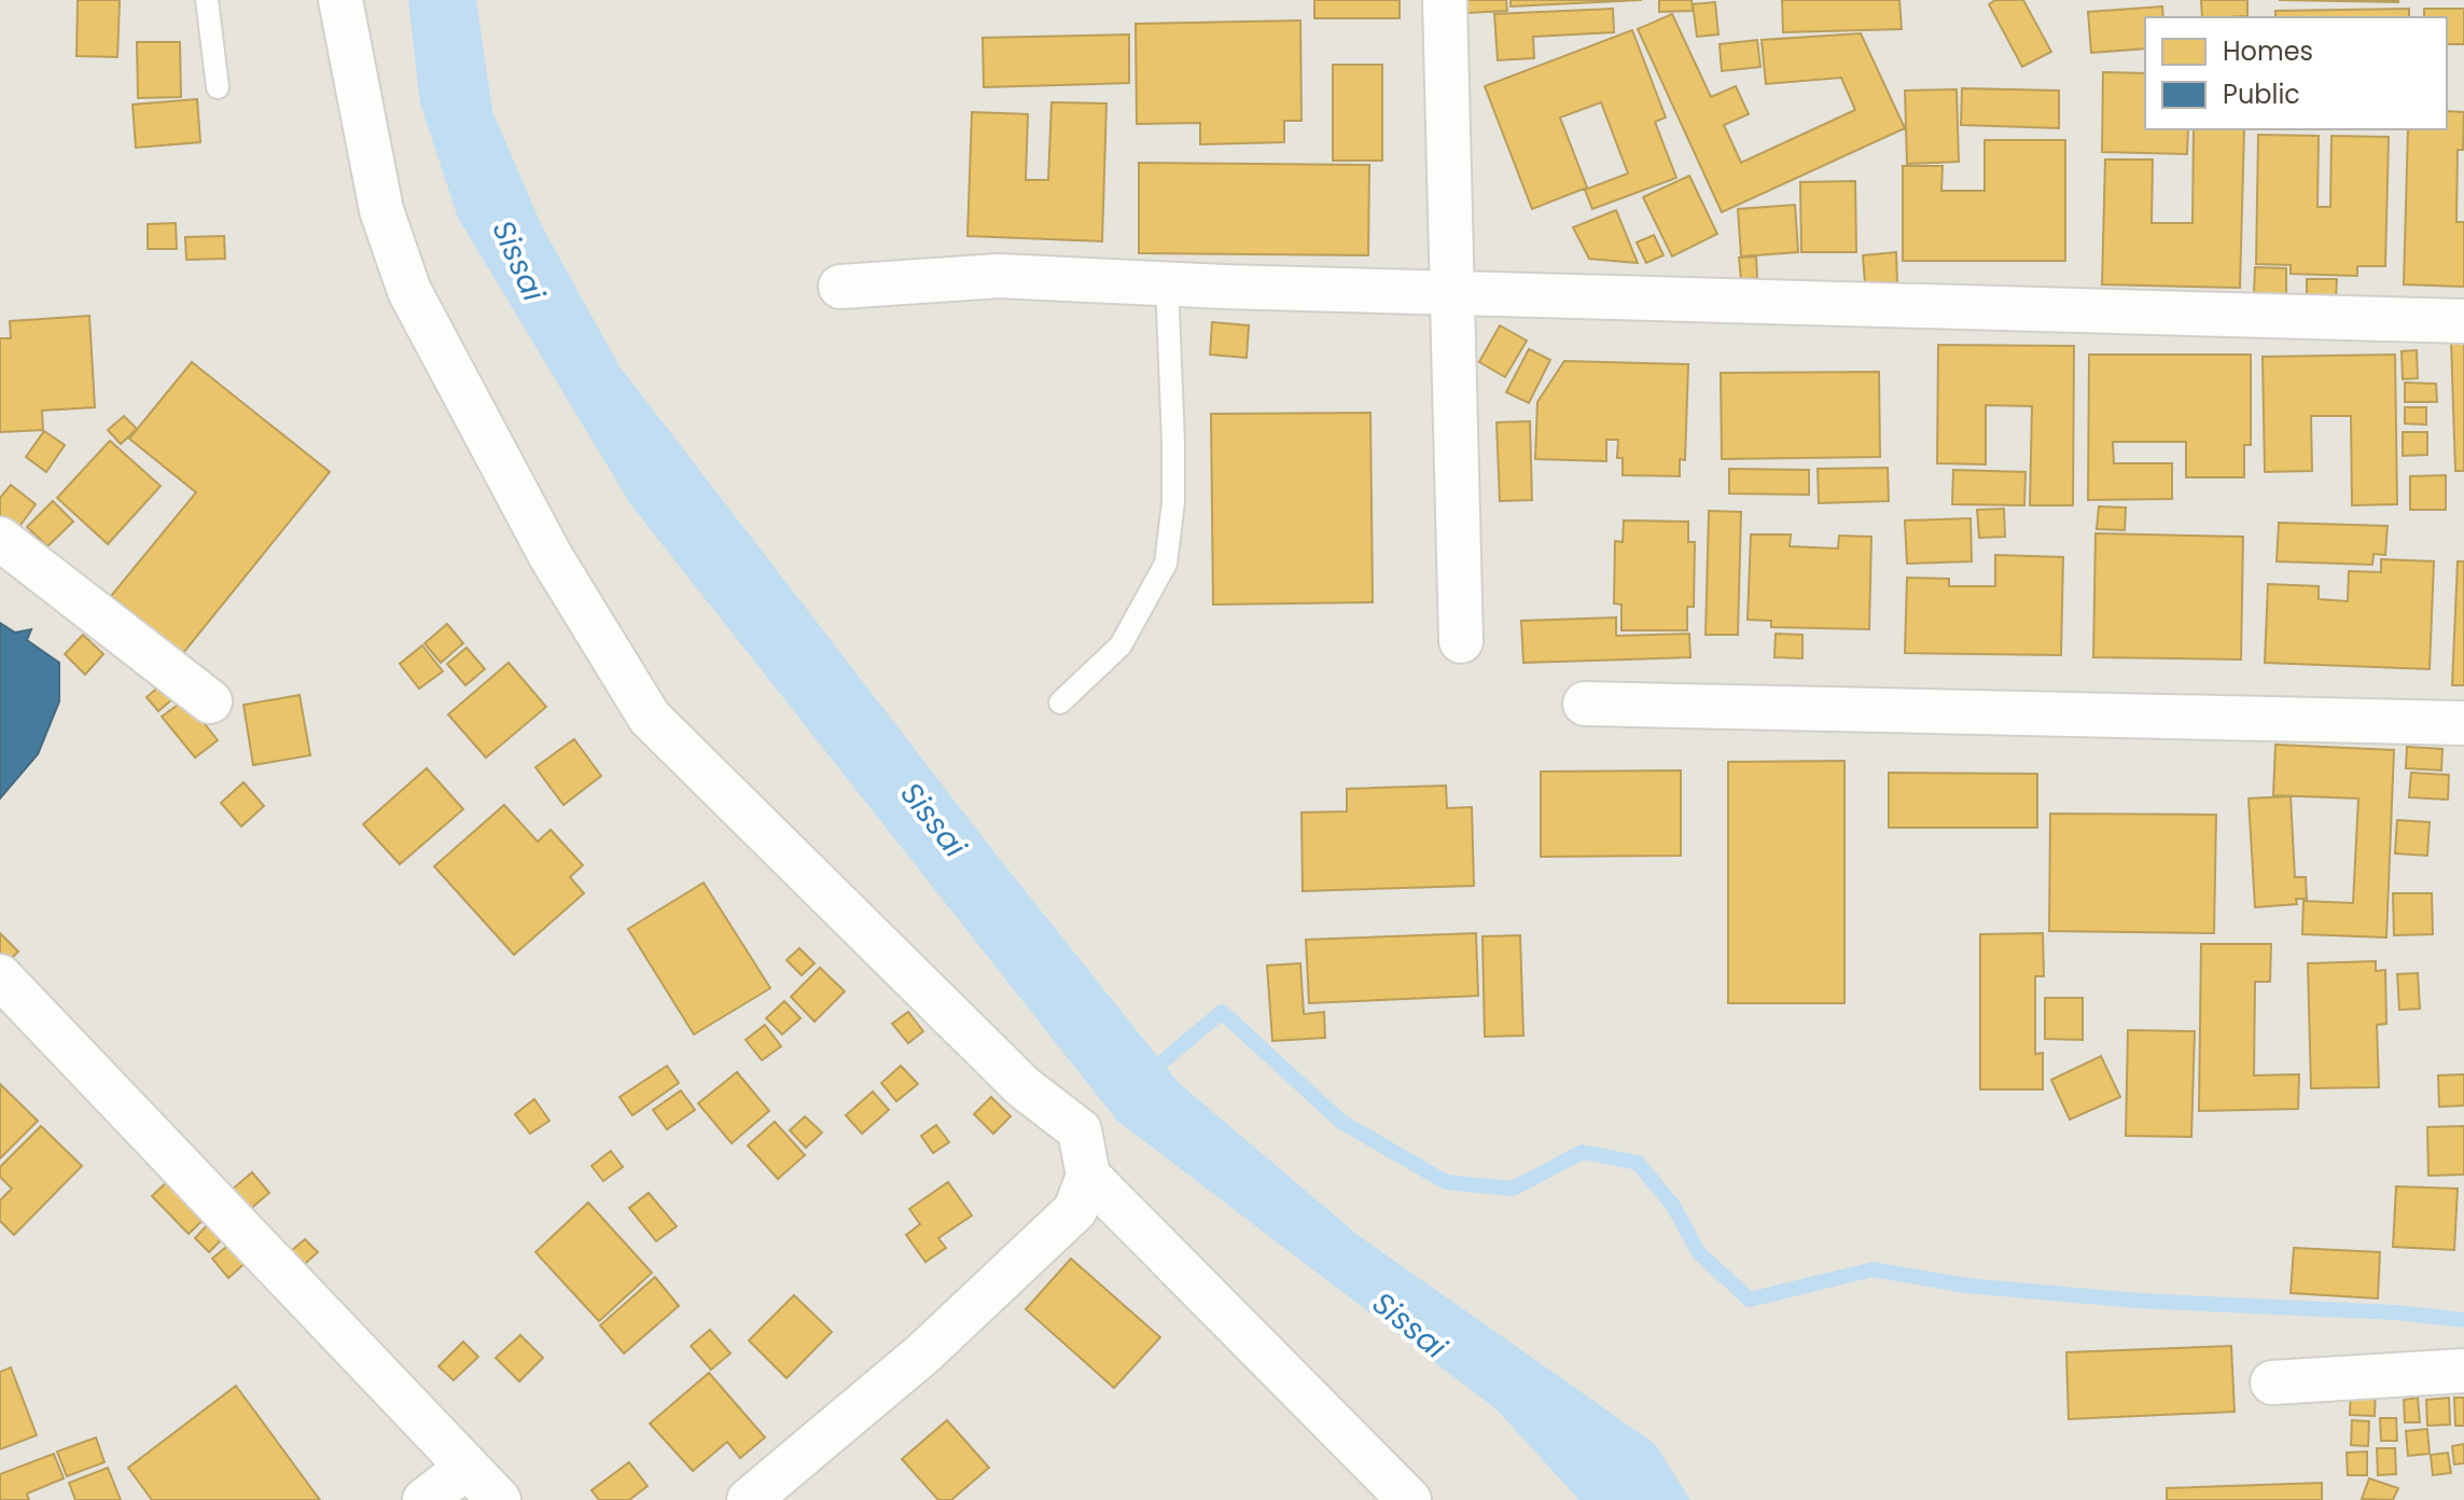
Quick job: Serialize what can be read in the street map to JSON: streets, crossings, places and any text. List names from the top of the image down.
{
  "water": ["Sissai"],
  "legend": ["Homes", "Public"]
}
